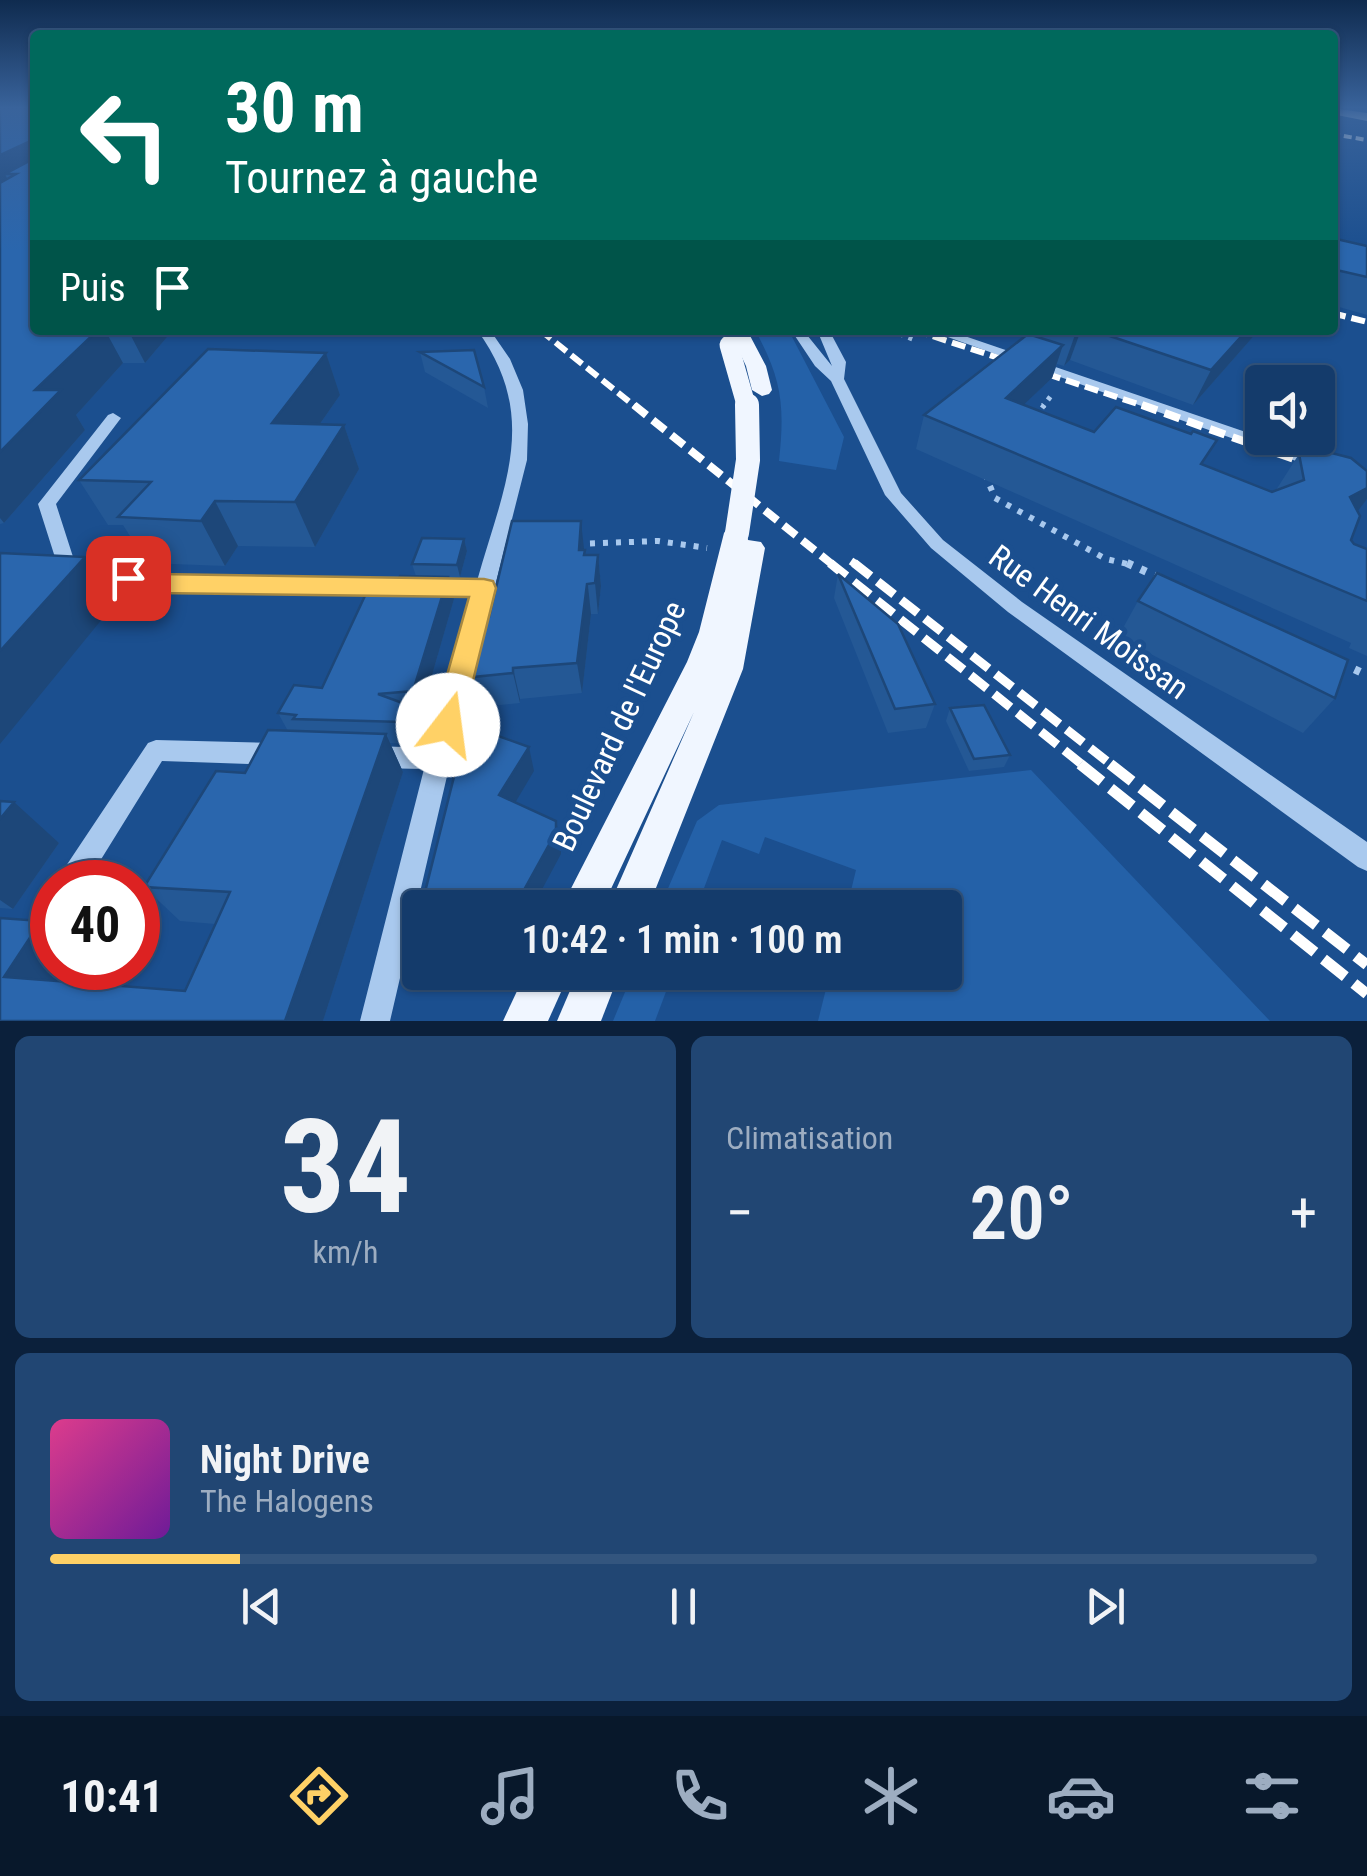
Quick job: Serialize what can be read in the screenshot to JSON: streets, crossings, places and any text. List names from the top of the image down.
{
  "streets": {
    "main road": ["Boulevard de l'Europe"],
    "street": ["Rue Henri Moissan"]
  },
  "page": {
    "turn": ["30 m", "Tournez à gauche"],
    "then": "Puis",
    "limit": "40",
    "trip": "10:42 · 1 min · 100 m",
    "tile": [
      ["34", "km/h"],
      "Climatisation"
    ],
    "heat": ["−", "20°", "+"],
    "song": ["Night Drive", "The Halogens"],
    "tabs": "10:41"
  }
}
